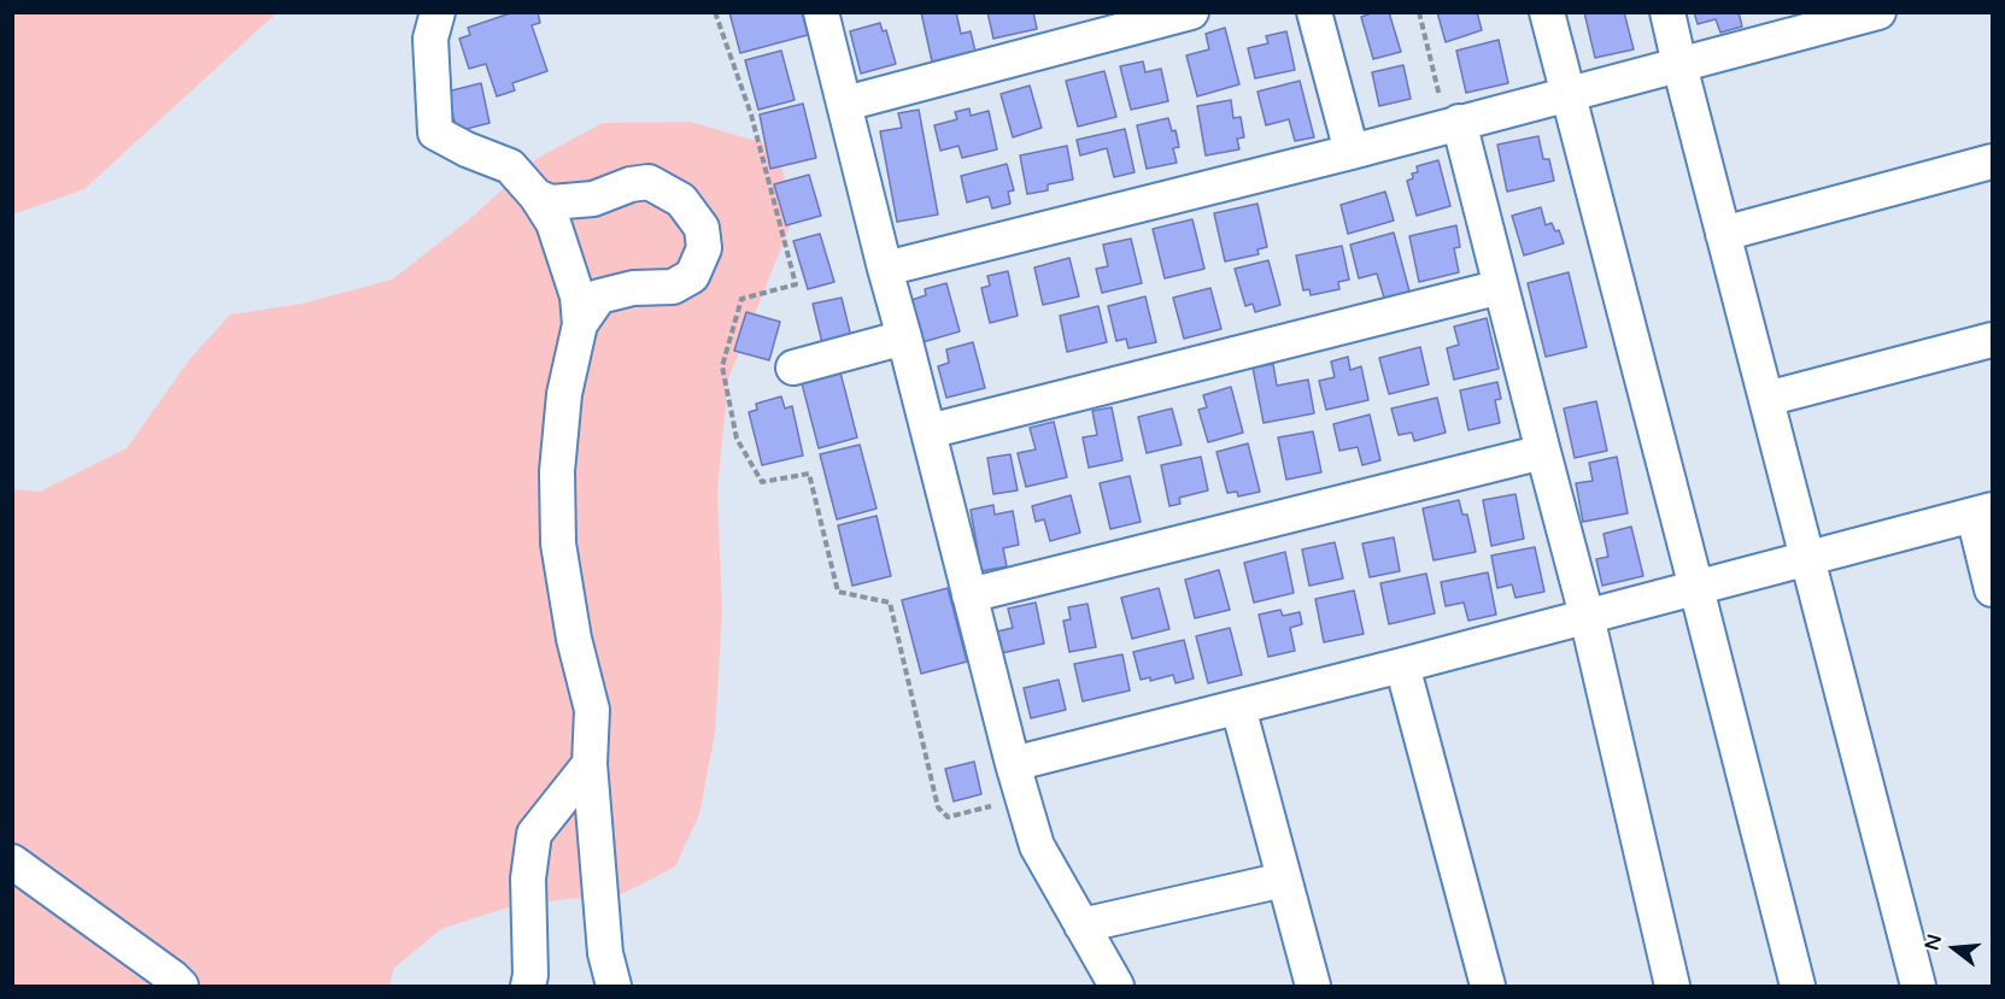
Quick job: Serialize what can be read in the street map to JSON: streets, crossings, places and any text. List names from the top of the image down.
{
  "north": "left"
}
